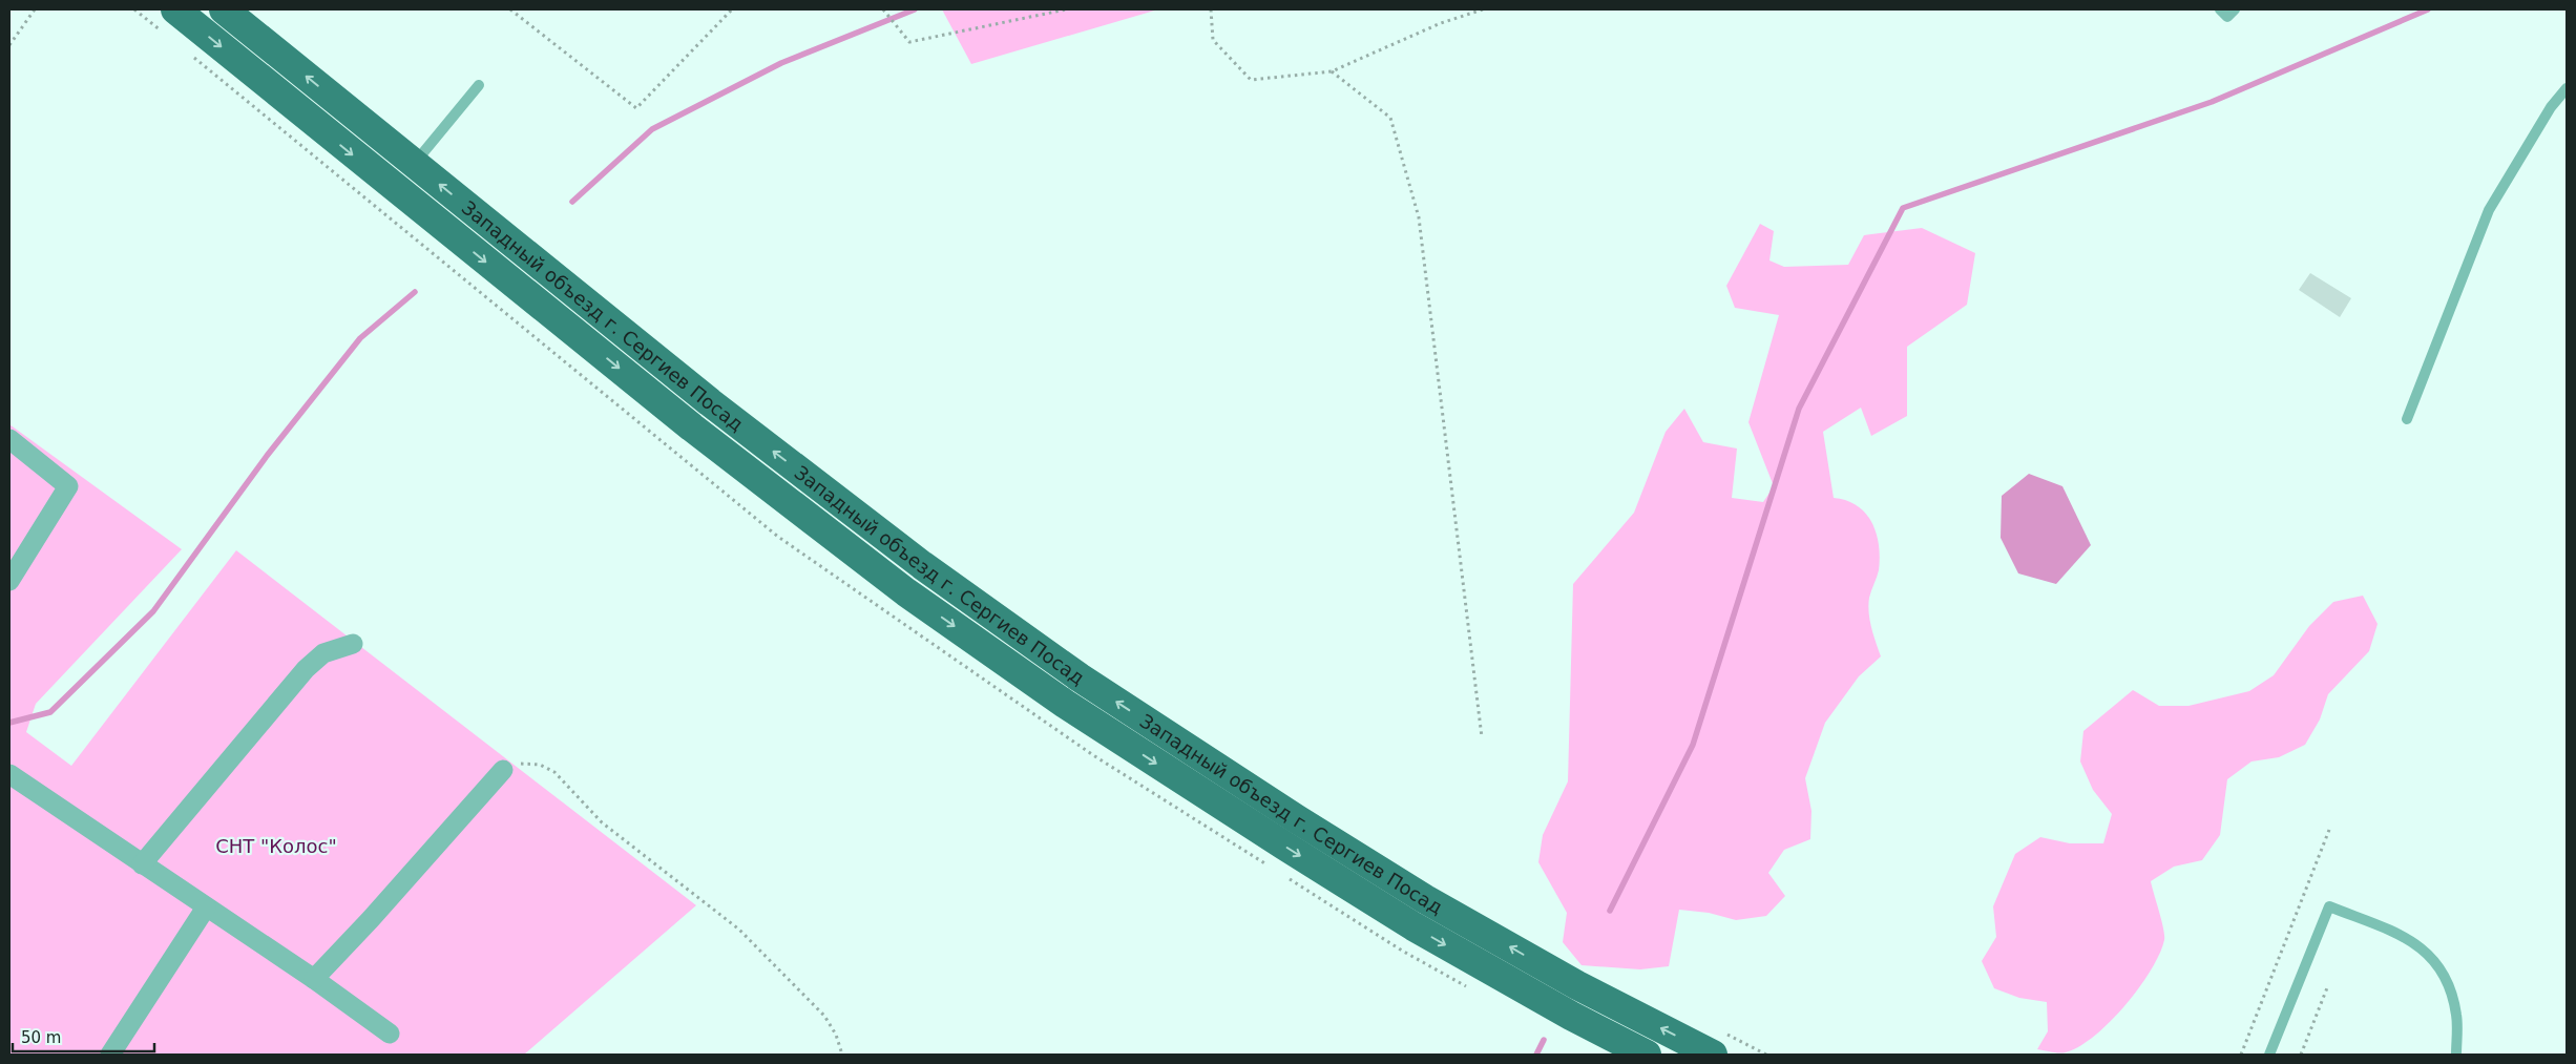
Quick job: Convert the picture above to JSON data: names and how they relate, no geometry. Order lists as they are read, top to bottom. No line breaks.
{"streets":{"main road":["Западный объезд г. Сергиев Посад"]},"parks":["СНТ \"Колос\""],"scale_bar":"50 m"}
